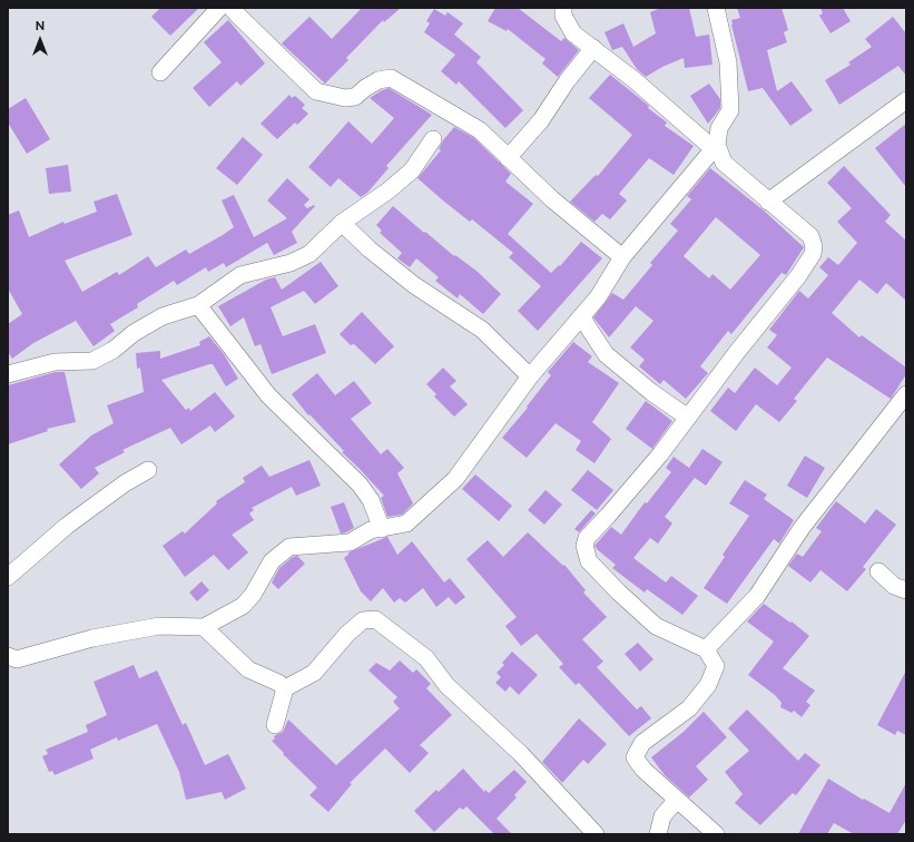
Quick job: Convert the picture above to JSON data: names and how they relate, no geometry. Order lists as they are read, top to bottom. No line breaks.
{"north":"top"}
